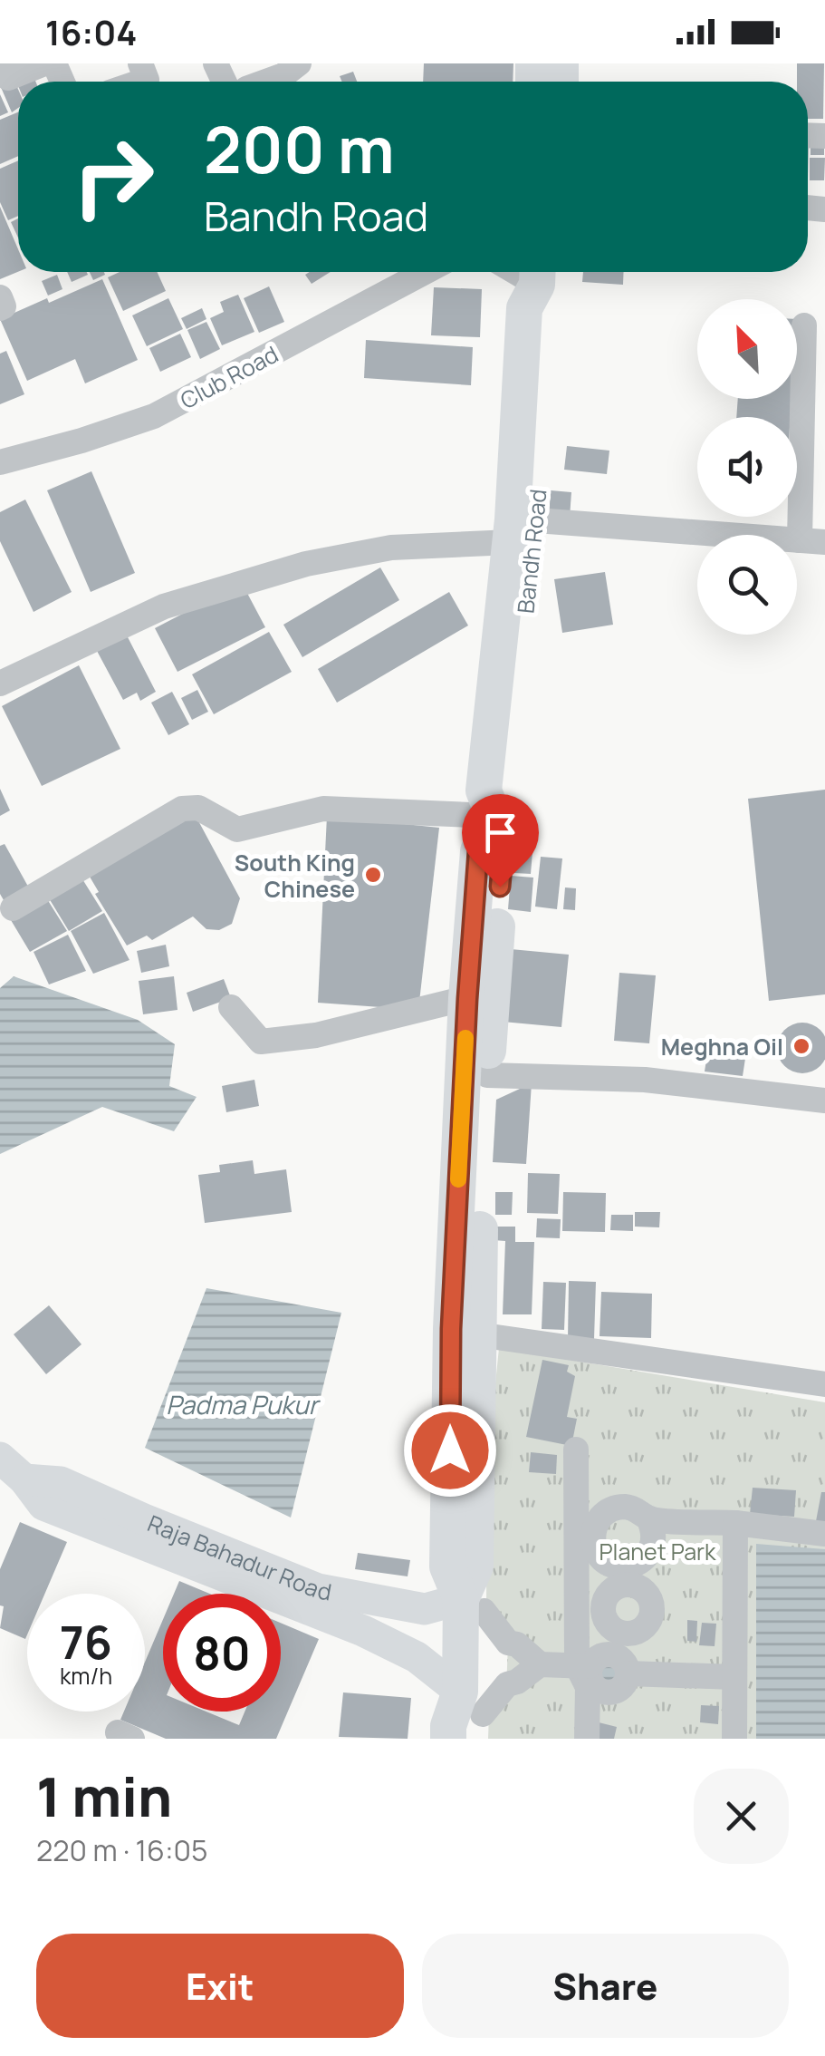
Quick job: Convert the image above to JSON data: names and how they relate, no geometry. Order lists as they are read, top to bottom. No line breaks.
{"streets":{"highway":["Bandh Road"],"main road":["Raja Bahadur Road"],"street":["Club Road"]},"crossings":[["Bandh Road","Raja Bahadur Road"]],"water":["Padma Pukur"],"parks":["Planet Park"],"places":["South King Chinese","Meghna Oil"],"north":"top left","page":{"status":"16:04","turn":["200 m","Bandh Road"],"speed":"76 km/h","limit":"80","heading":["1 min","220 m · 16:05"],"buttons":["Exit","Share"]}}
